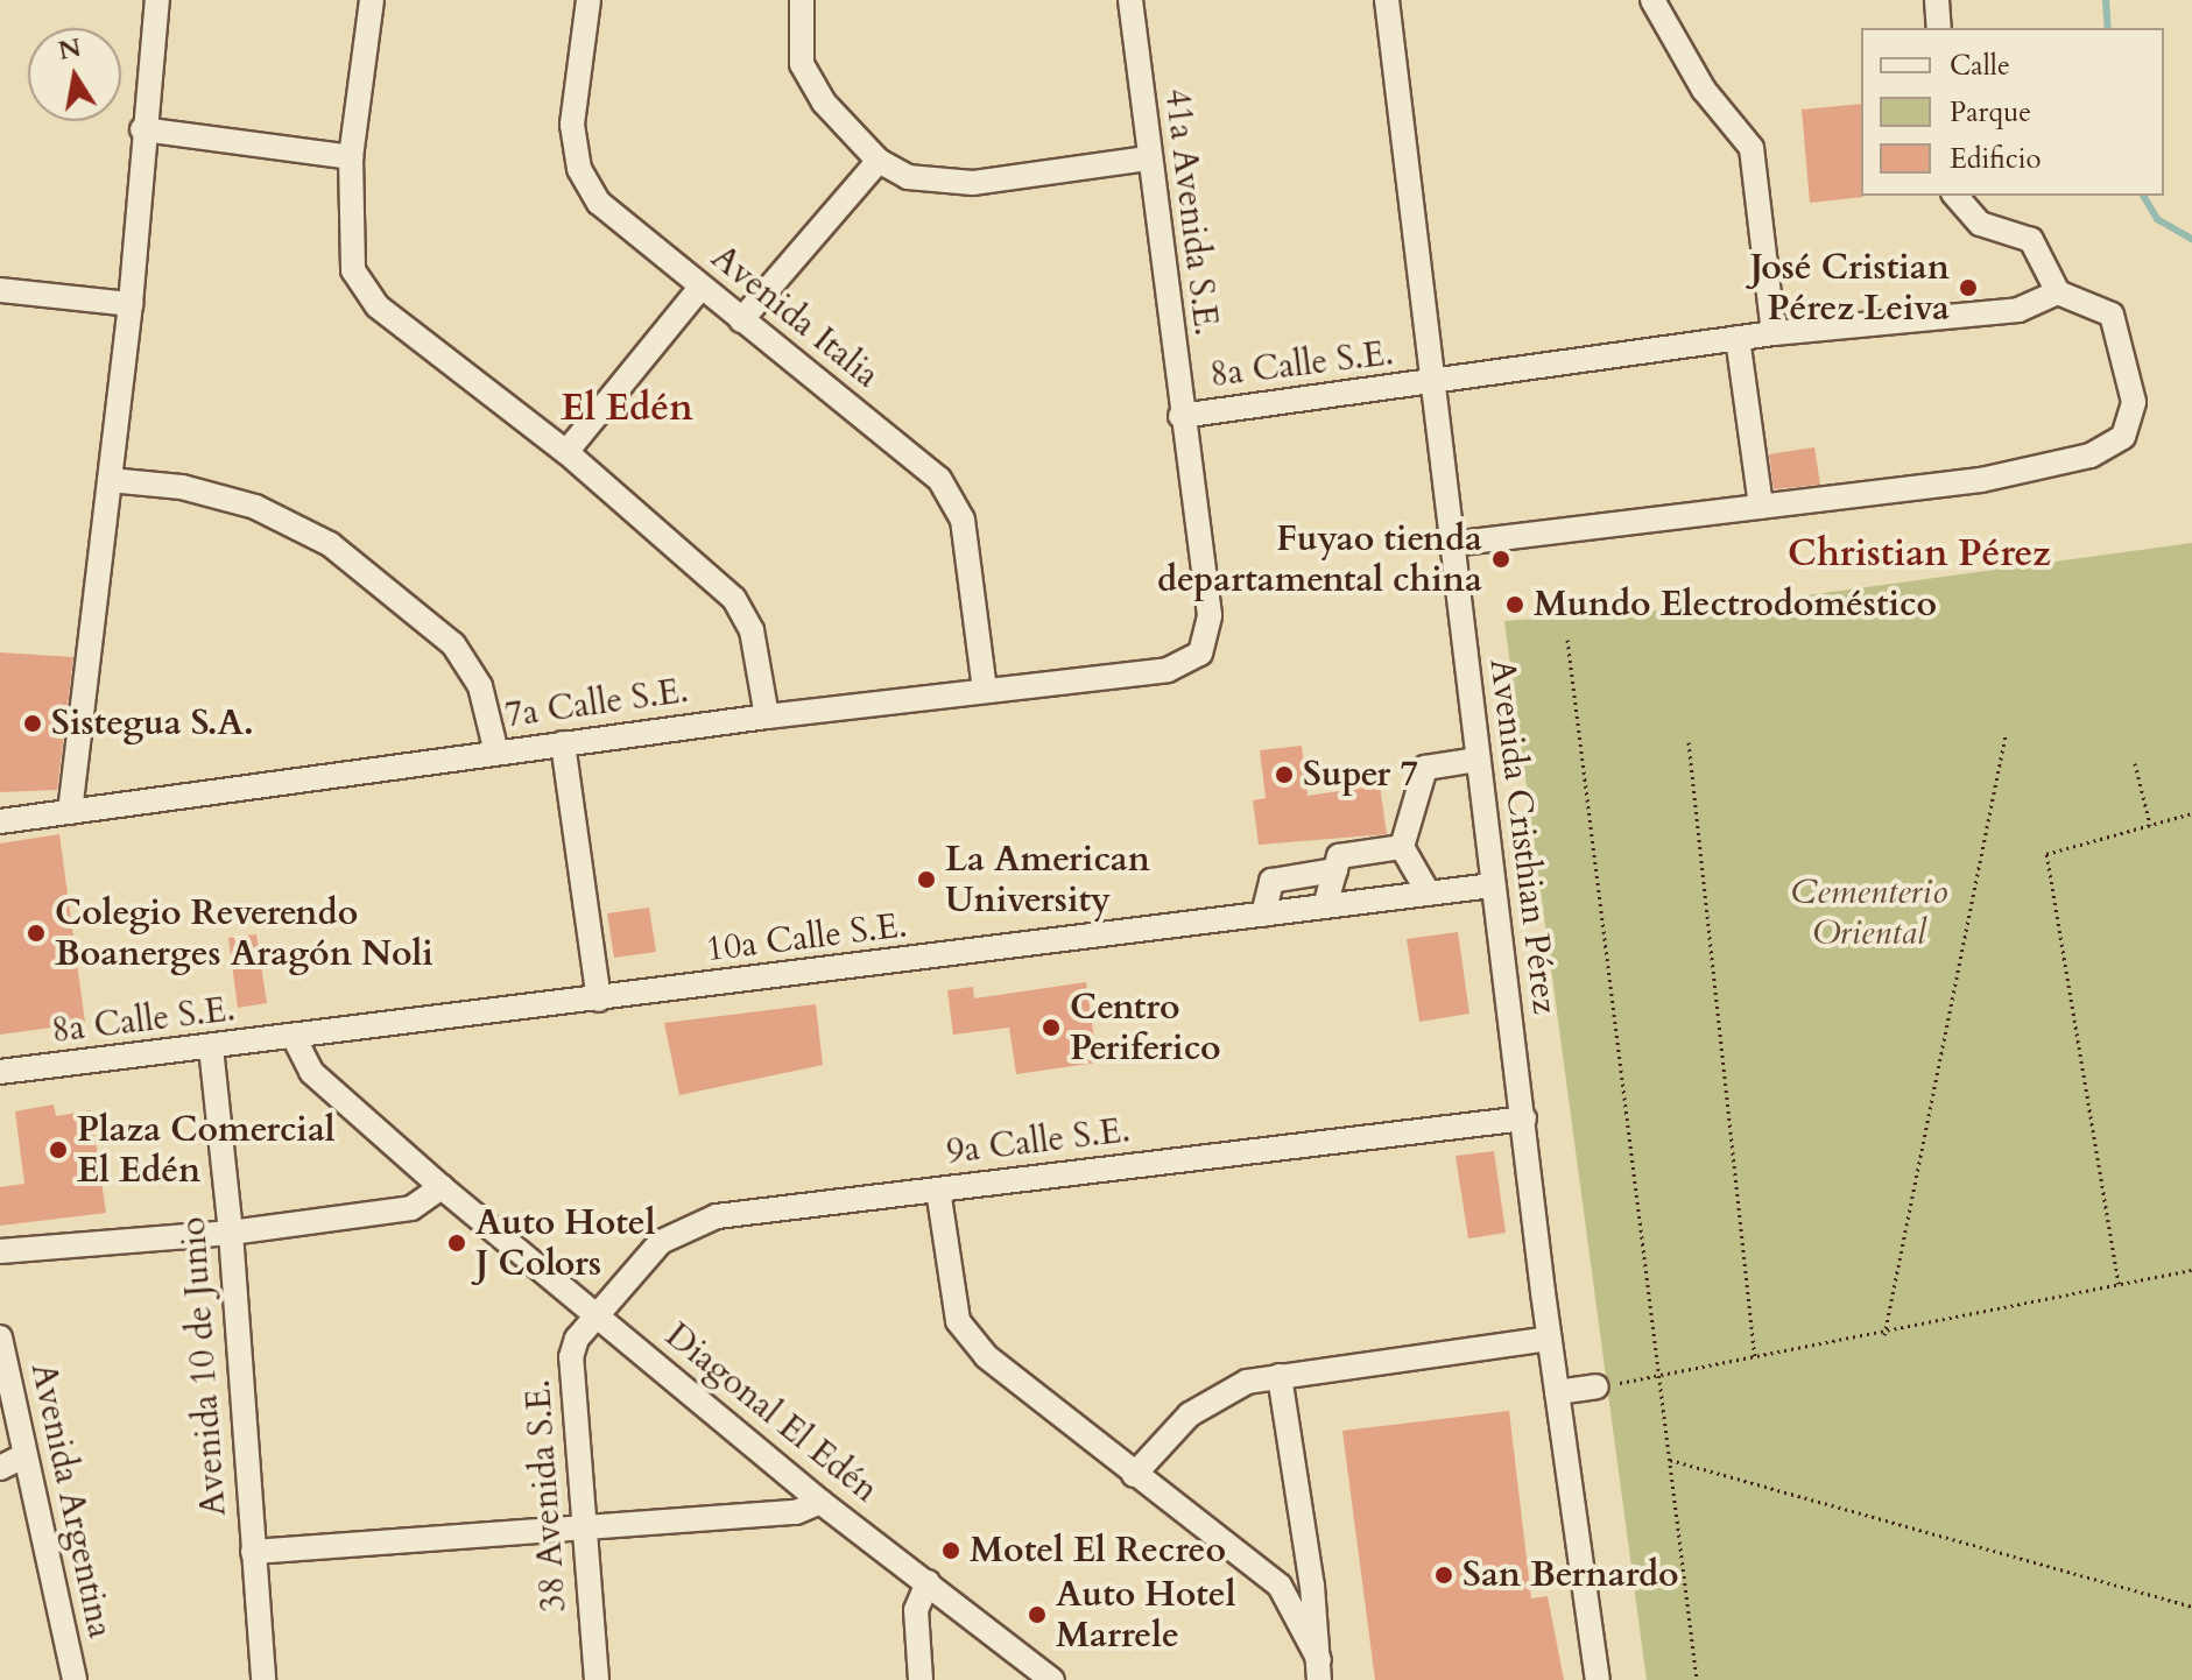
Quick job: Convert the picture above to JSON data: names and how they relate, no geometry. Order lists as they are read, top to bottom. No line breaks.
{"streets":{"street":["41a Avenida S.E.","Avenida Italia","8a Calle S.E.","7a Calle S.E.","Avenida Cristhian Pérez","10a Calle S.E.","9a Calle S.E.","Avenida 10 de Junio","Diagonal El Edén","38 Avenida S.E.","Avenida Argentina"]},"crossings":[["41a Avenida S.E.","8a Calle S.E."],["41a Avenida S.E.","7a Calle S.E."],["Avenida Italia","7a Calle S.E."],["8a Calle S.E.","Avenida Cristhian Pérez"],["8a Calle S.E.","10a Calle S.E."],["8a Calle S.E.","Avenida 10 de Junio"],["8a Calle S.E.","Diagonal El Edén"],["Avenida Cristhian Pérez","10a Calle S.E."],["Avenida Cristhian Pérez","9a Calle S.E."],["10a Calle S.E.","Diagonal El Edén"],["9a Calle S.E.","Diagonal El Edén"],["9a Calle S.E.","38 Avenida S.E."],["Diagonal El Edén","38 Avenida S.E."]],"districts":["El Edén","Christian Pérez"],"parks":["Cementerio Oriental"],"places":["José Cristian Pérez Leiva","Fuyao tienda departamental china","Mundo Electrodoméstico","Sistegua S.A.","Super 7","La American University","Colegio Reverendo Boanerges Aragón Noli","Centro Periferico","Plaza Comercial El Edén","Auto Hotel J Colors","Motel El Recreo","San Bernardo","Auto Hotel Marrele"],"legend":["Calle","Parque","Edificio"],"north":"top"}
